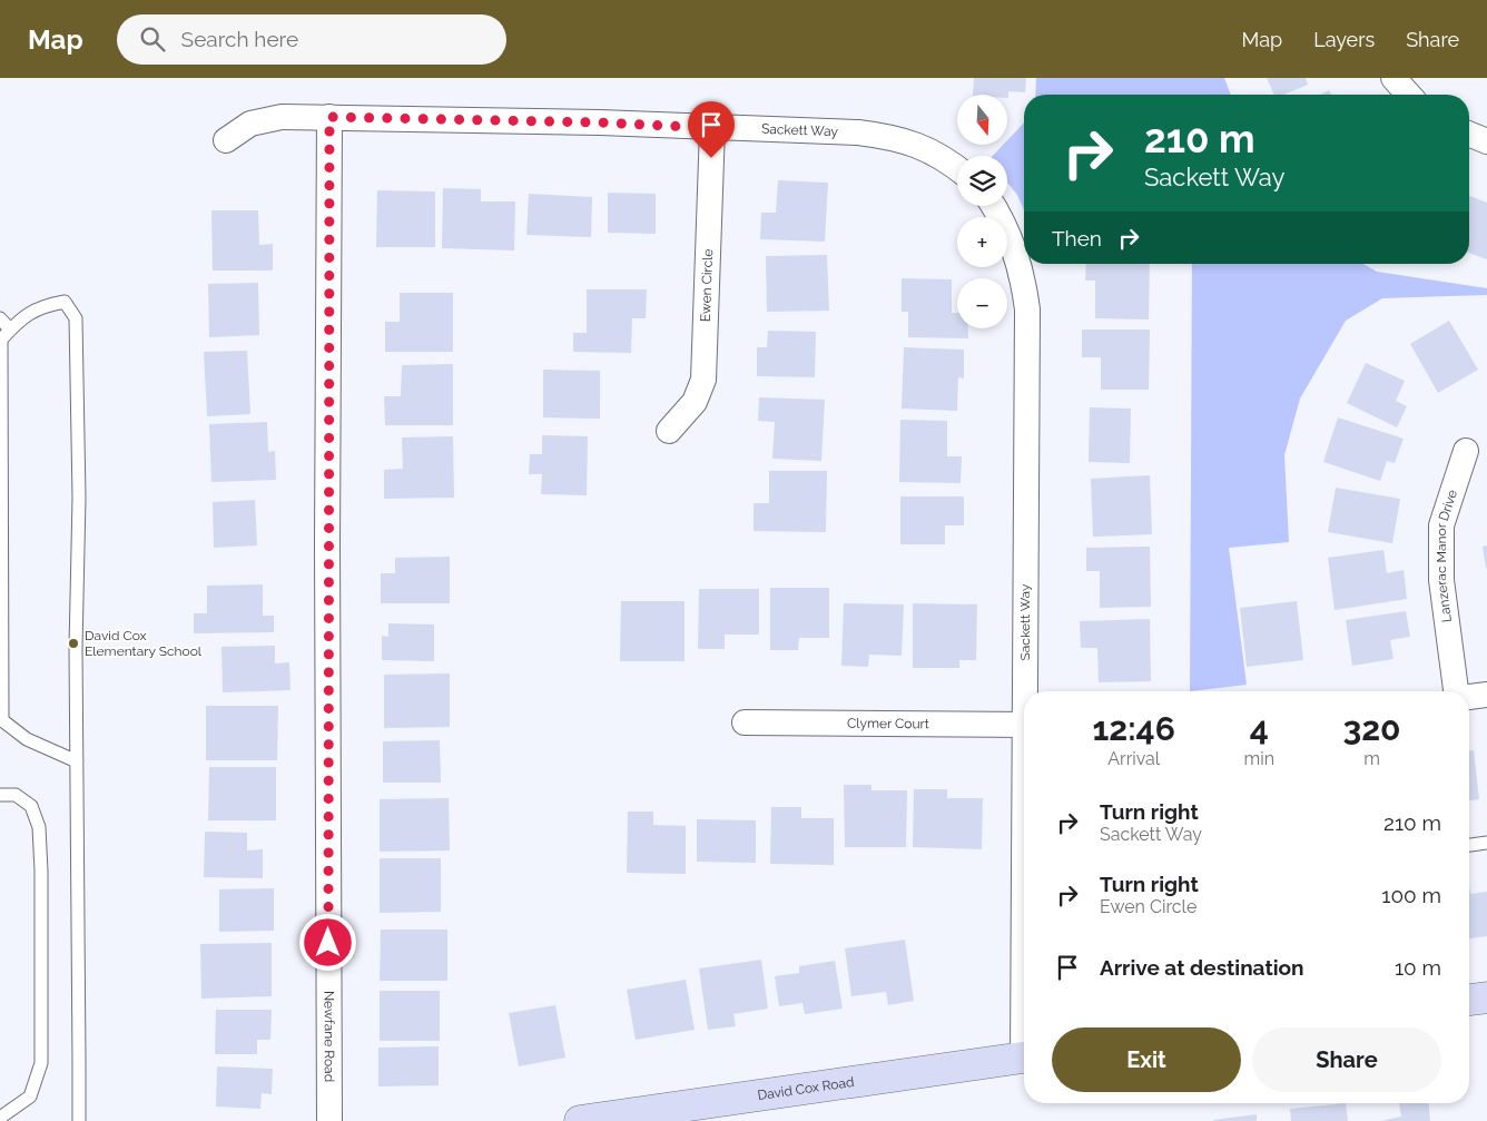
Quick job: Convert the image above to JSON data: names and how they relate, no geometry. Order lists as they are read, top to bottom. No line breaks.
{"streets":{"main road":["David Cox Road"],"street":["Sackett Way","Ewen Circle","Lanzerac Manor Drive","Clymer Court","Newfane Road"]},"crossings":[["Sackett Way","Ewen Circle"],["Sackett Way","Newfane Road"]],"places":["David Cox Elementary School"],"north":"bottom","page":{"header":"Map","search":"Search here","nav":["Map","Layers","Share"],"map_buttons":["+","−"],"turn":["210 m","Sackett Way"],"then":"Then","eta":["12:46","Arrival","4","min","320","m"],"list":[{"name":"Turn right","note":"Sackett Way","value":"210 m"},{"name":"Turn right","note":"Ewen Circle","value":"100 m"},{"name":"Arrive at destination","value":"10 m"}],"buttons":["Exit","Share"]}}
